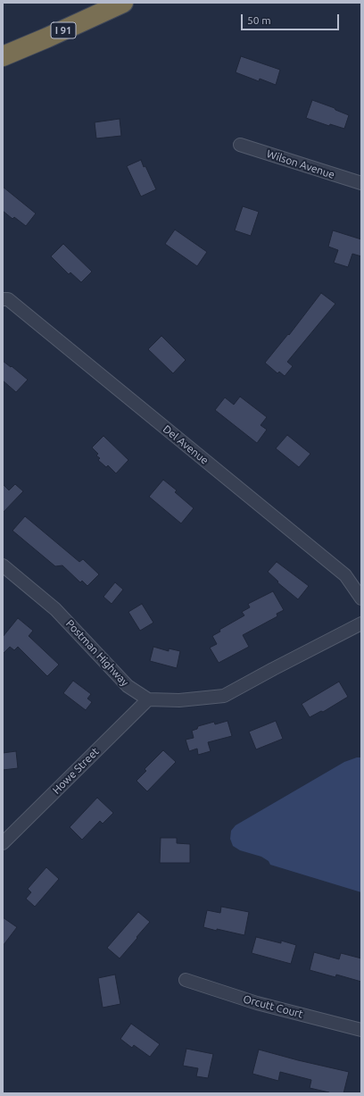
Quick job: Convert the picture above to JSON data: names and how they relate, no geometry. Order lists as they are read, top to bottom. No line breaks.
{"streets":{"highway":["I 91"],"street":["Wilson Avenue","Del Avenue","Postman Highway","Howe Street","Orcutt Court"]},"crossings":[["Postman Highway","Howe Street"]],"scale_bar":"50 m"}
